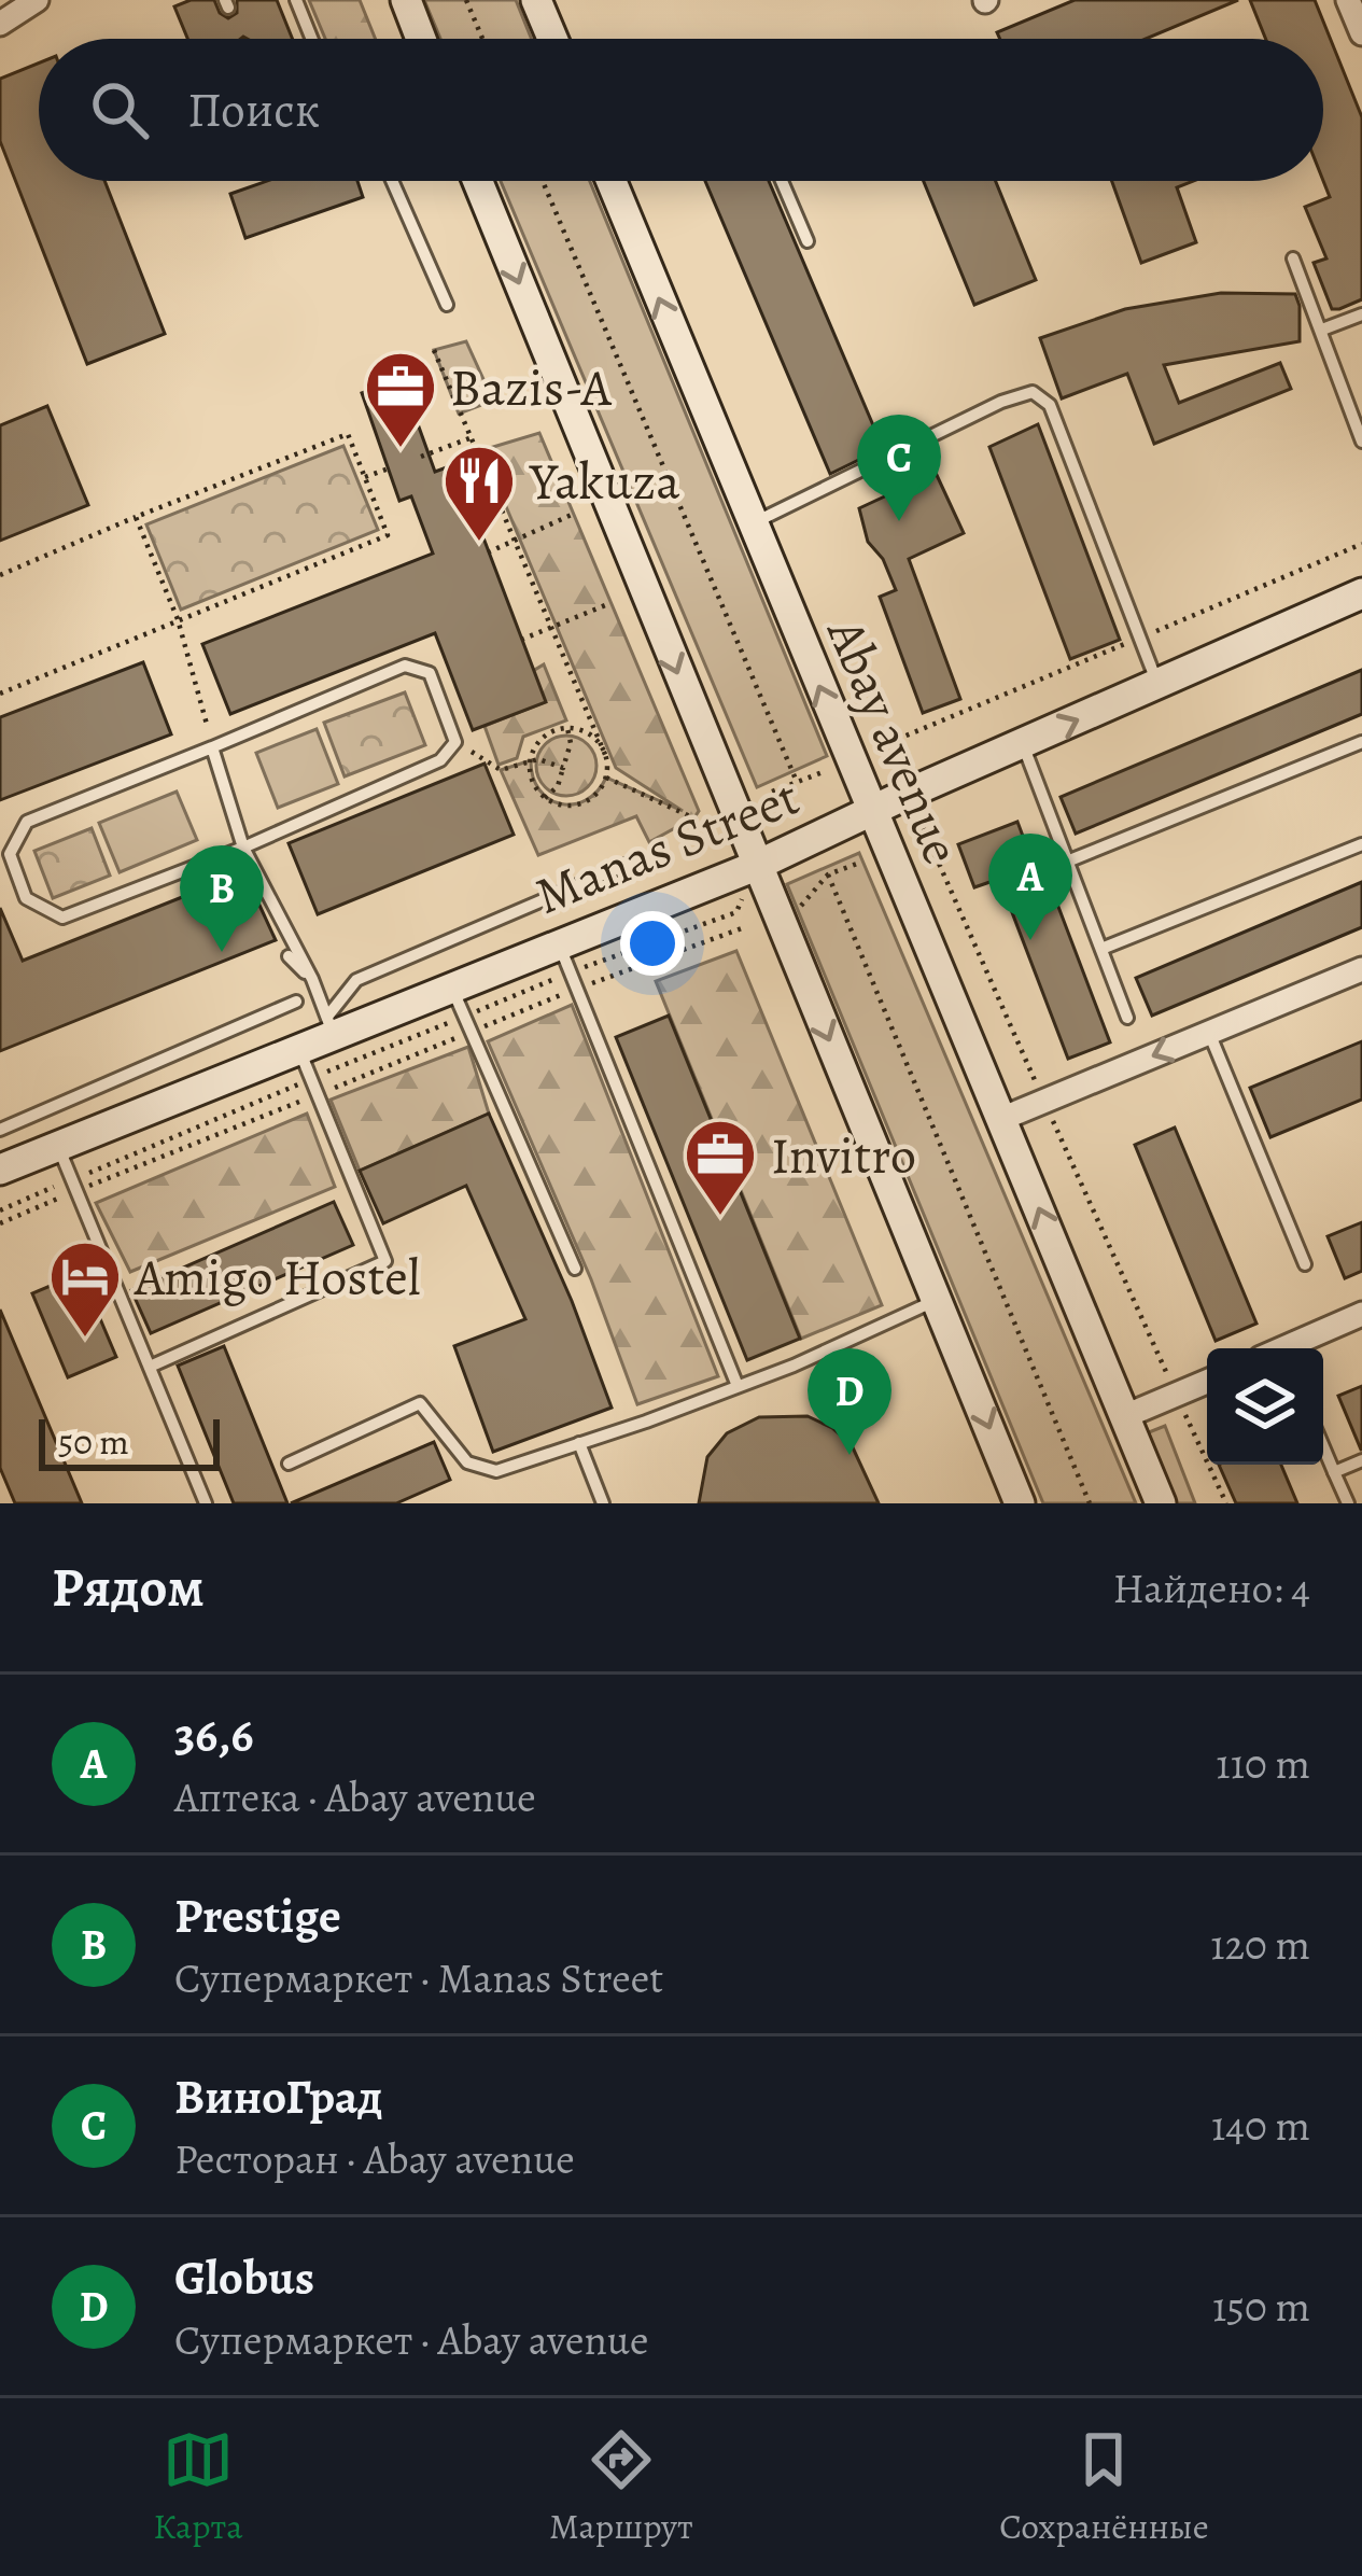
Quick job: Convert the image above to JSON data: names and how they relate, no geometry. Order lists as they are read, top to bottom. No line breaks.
{"streets":{"main road":["Abay avenue","Manas Street"]},"crossings":[["Abay avenue","Manas Street"]],"places":{"office":["Bazis-A","Invitro"],"restaurant":["Yakuza"],"hotel":["Amigo Hostel"]},"scale_bar":"50 m","page":{"search":"Поиск","pins":["C","A","B","D"],"scale":"50 m","heading":["Рядом","Найдено: 4"],"list":[{"mark":"A","name":"36,6","note":"Аптека · Abay avenue","value":"110 m"},{"mark":"B","name":"Prestige","note":"Супермаркет · Manas Street","value":"120 m"},{"mark":"C","name":"ВиноГрад","note":"Ресторан · Abay avenue","value":"140 m"},{"mark":"D","name":"Globus","note":"Супермаркет · Abay avenue","value":"150 m"}],"nav":["Карта","Маршрут","Сохранённые"]}}
